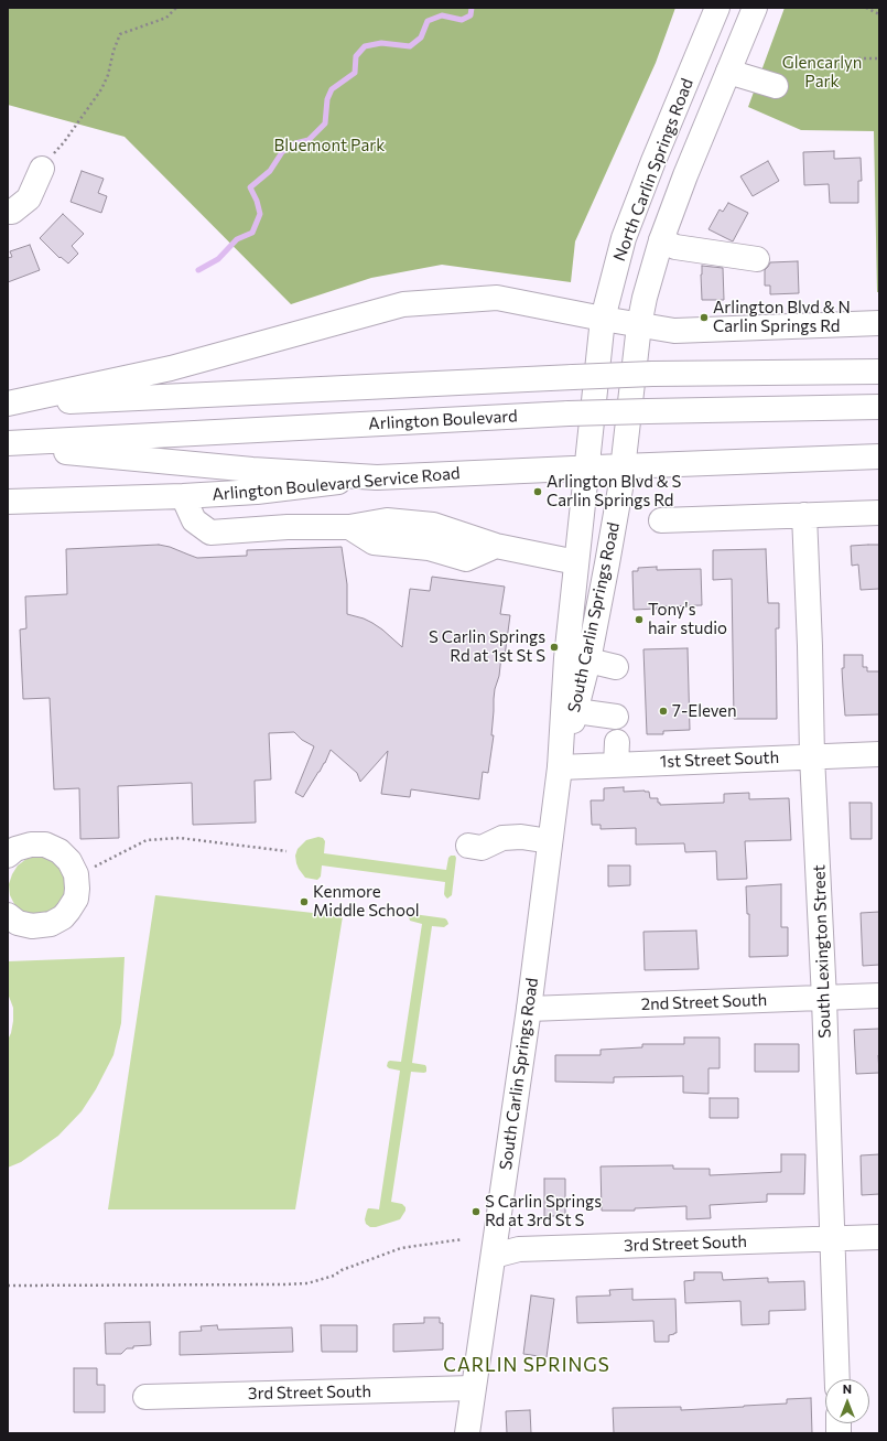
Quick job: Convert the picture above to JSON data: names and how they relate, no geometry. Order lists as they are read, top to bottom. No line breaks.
{"streets":{"main road":["North Carlin Springs Road","Arlington Boulevard","Arlington Boulevard Service Road","South Carlin Springs Road","1st Street South","South Lexington Street","2nd Street South","3rd Street South"]},"crossings":[["North Carlin Springs Road","Arlington Boulevard Service Road"],["North Carlin Springs Road","South Carlin Springs Road"],["Arlington Boulevard Service Road","South Carlin Springs Road"],["South Carlin Springs Road","1st Street South"],["South Carlin Springs Road","2nd Street South"],["South Carlin Springs Road","3rd Street South"],["1st Street South","South Lexington Street"],["South Lexington Street","2nd Street South"],["South Lexington Street","3rd Street South"]],"districts":["CARLIN SPRINGS"],"parks":["Glencarlyn Park","Bluemont Park"],"places":["Arlington Blvd & N Carlin Springs Rd","Arlington Blvd & S Carlin Springs Rd","Tony's hair studio","S Carlin Springs Rd at 1st St S","7-Eleven","Kenmore Middle School","S Carlin Springs Rd at 3rd St S"],"north":"top"}
